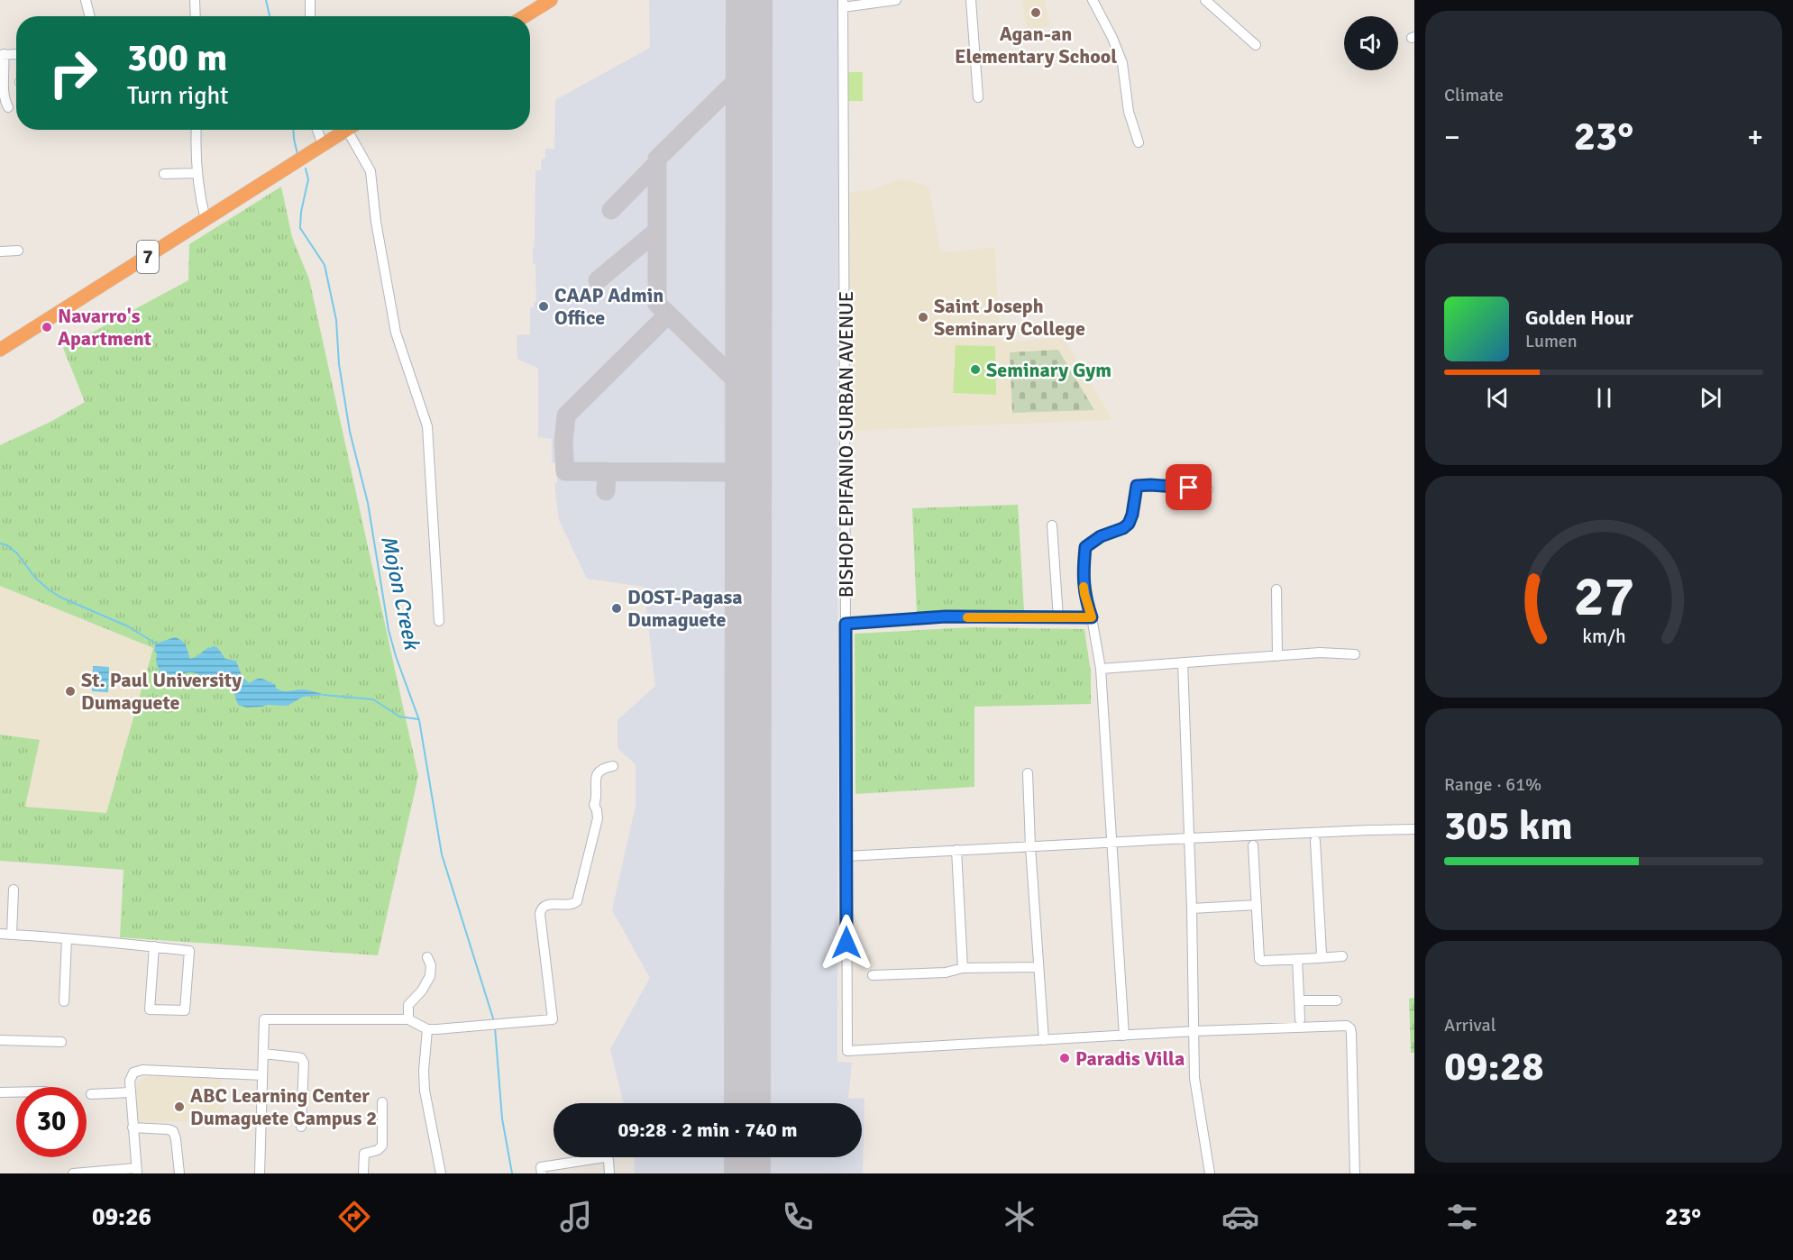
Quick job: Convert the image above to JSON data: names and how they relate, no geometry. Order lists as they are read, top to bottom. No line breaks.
{"streets":{"highway":["7"],"street":["BISHOP EPIFANIO SURBAN AVENUE"]},"water":["Mojon Creek"],"places":["Agan-an Elementary School","CAAP Admin Office","Saint Joseph Seminary College","Navarro's Apartment","Seminary Gym","DOST-Pagasa Dumaguete","St. Paul University Dumaguete","Paradis Villa","ABC Learning Center Dumaguete Campus 2"],"page":{"tile":["Climate",["Range · 61%","305 km"],["Arrival","09:28"]],"turn":["300 m","Turn right"],"heat":["−","23°","+"],"song":["Golden Hour","Lumen"],"limit":"30","trip":"09:28 · 2 min · 740 m","tabs":["09:26","23°"],"gauge":["27","km/h"]}}
